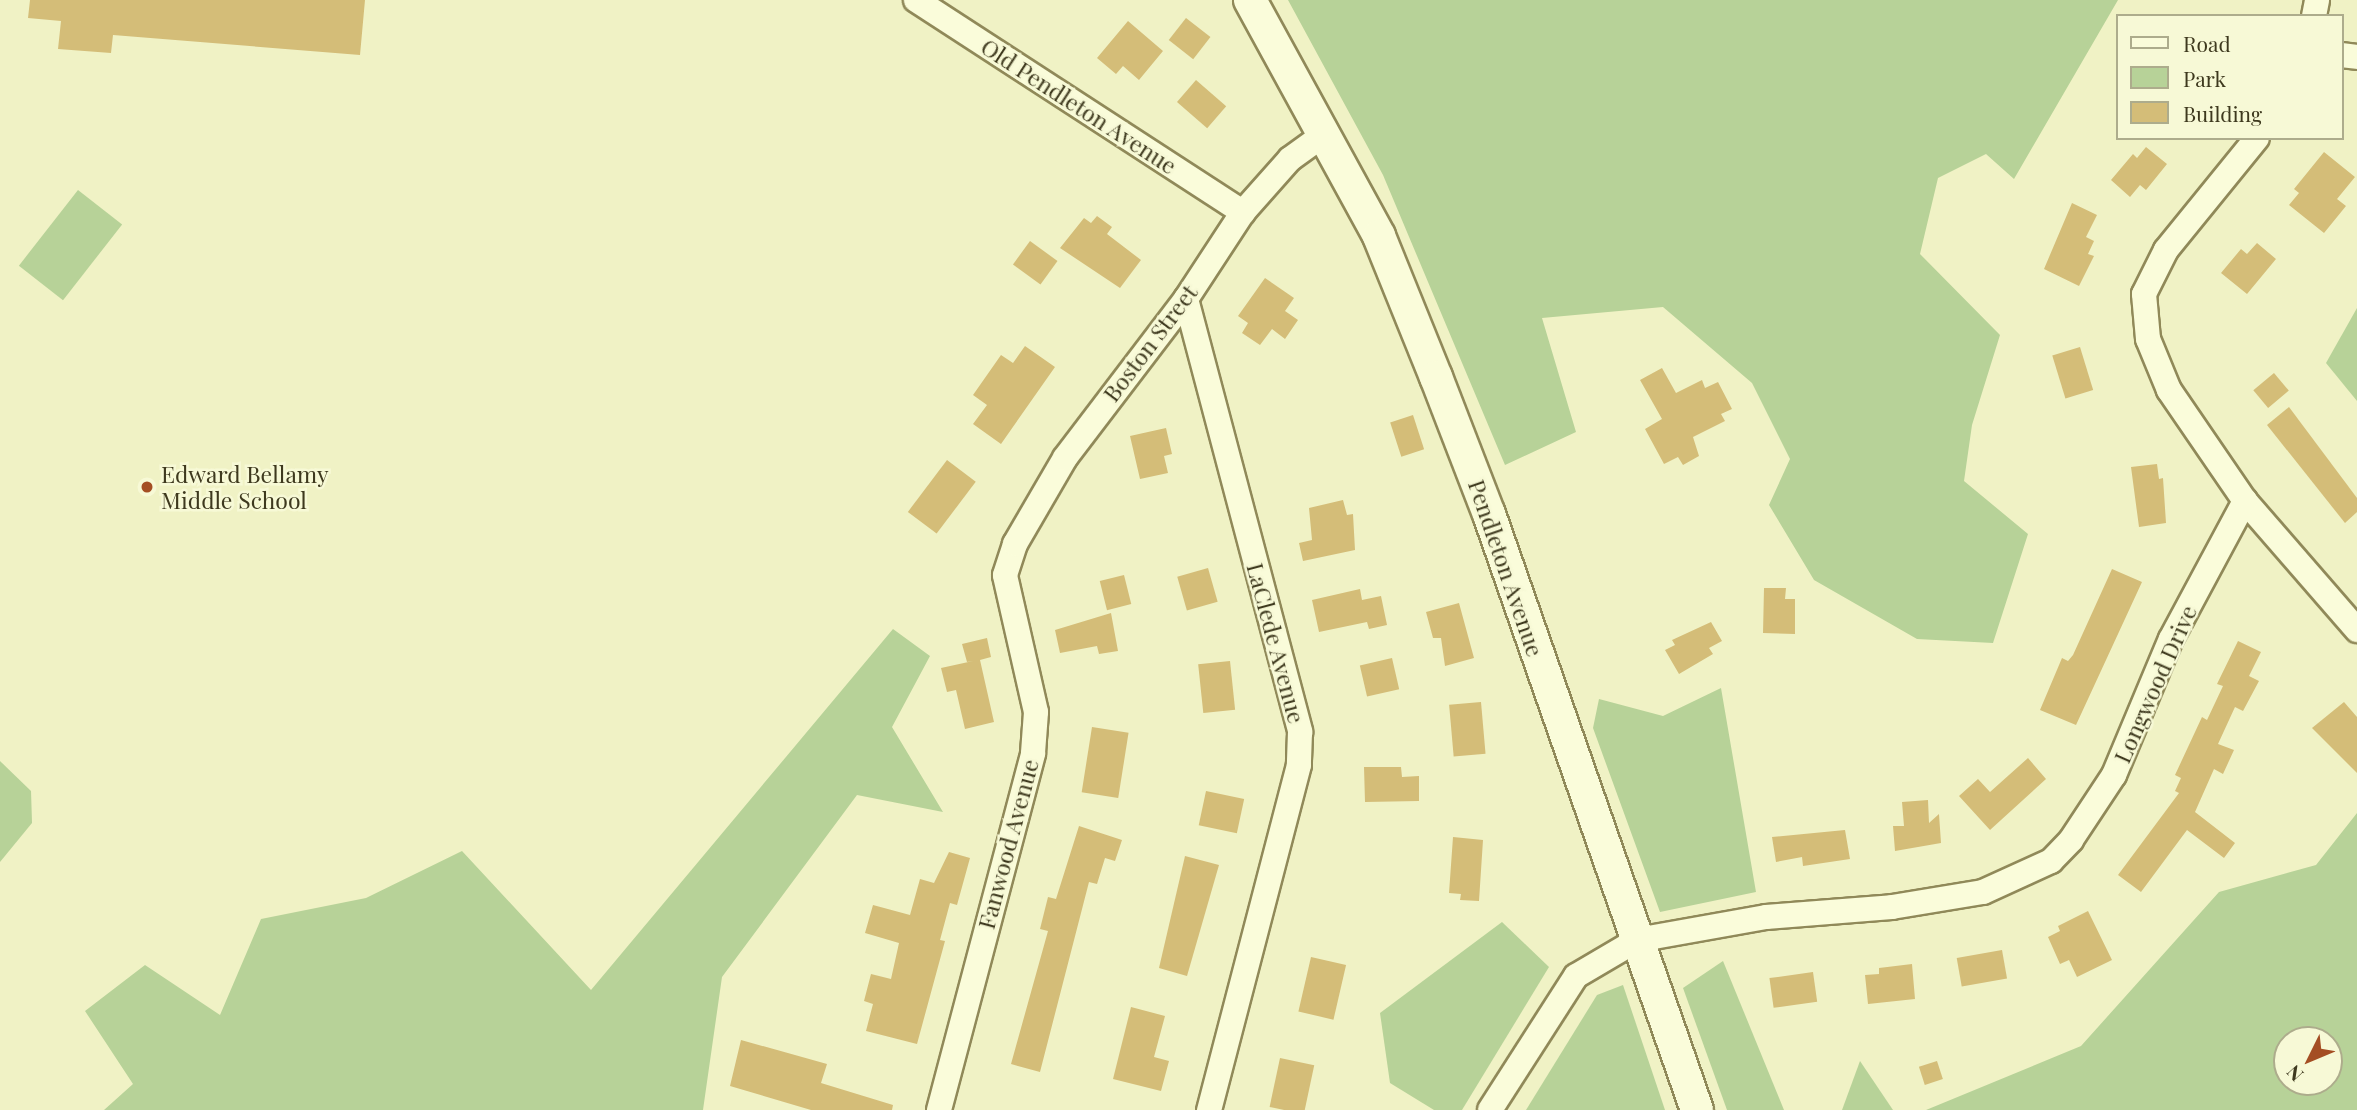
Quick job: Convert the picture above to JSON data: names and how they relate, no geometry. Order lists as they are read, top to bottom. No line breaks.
{"streets":{"street":["Old Pendleton Avenue","Boston Street","Pendleton Avenue","LaClede Avenue","Longwood Drive","Fanwood Avenue"]},"crossings":[["Old Pendleton Avenue","Boston Street"],["Boston Street","Pendleton Avenue"],["Boston Street","LaClede Avenue"],["Boston Street","Fanwood Avenue"],["Pendleton Avenue","Longwood Drive"]],"places":["Edward Bellamy Middle School"],"legend":["Road","Park","Building"],"north":"bottom left"}
